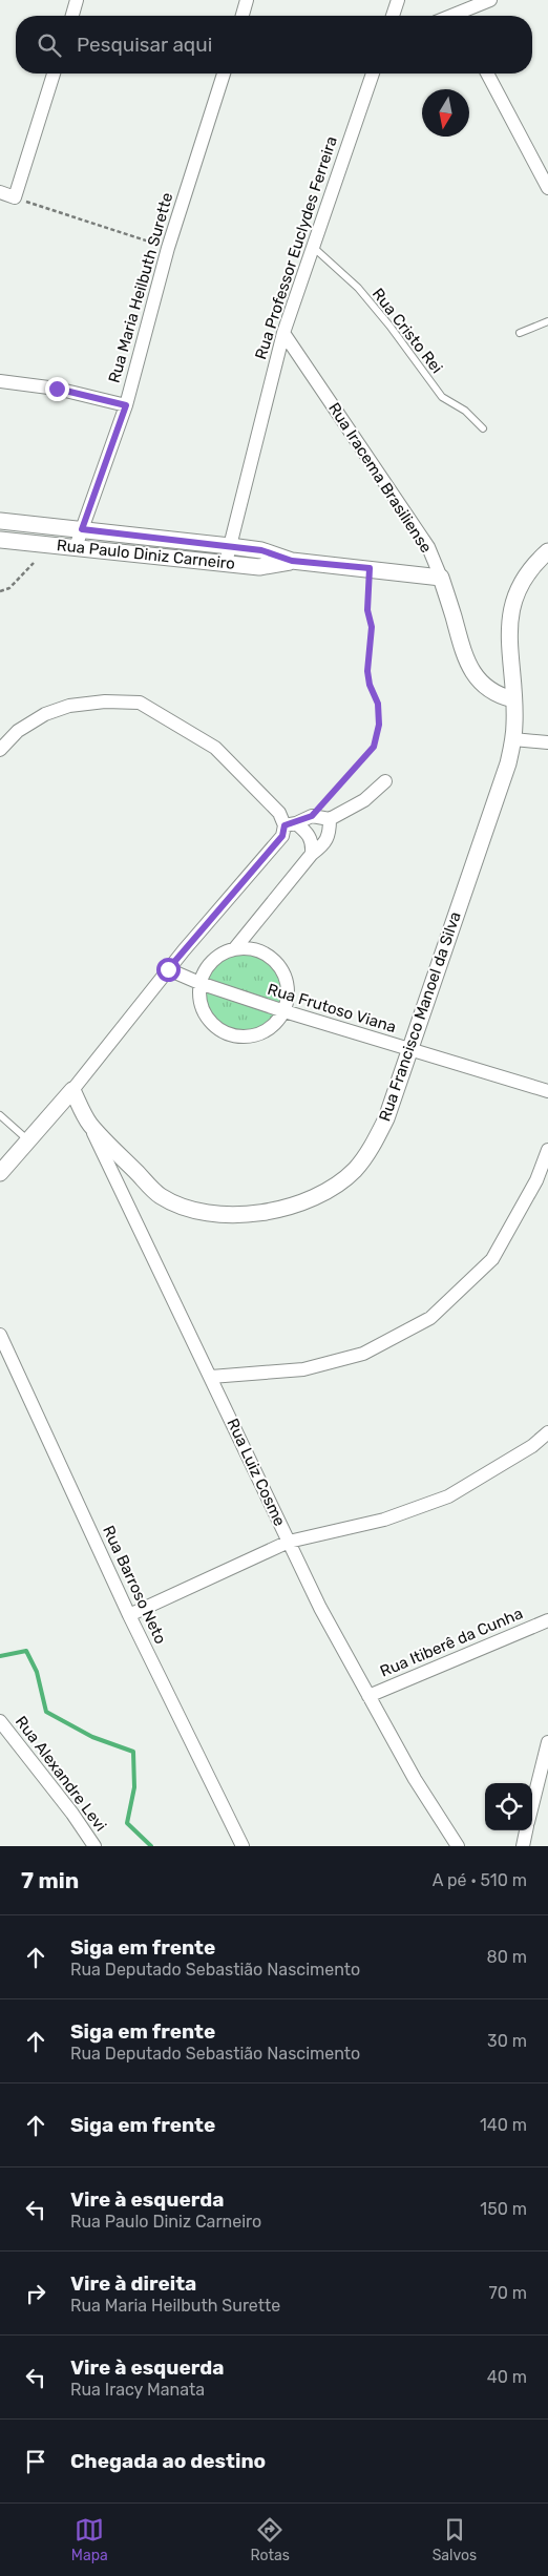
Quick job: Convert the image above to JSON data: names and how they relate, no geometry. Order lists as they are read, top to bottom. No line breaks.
{"streets":{"street":["Rua Professor Euclydes Ferreira","Rua Maria Heilbuth Surette","Rua Iracema Brasiliense","Rua Paulo Diniz Carneiro","Rua Frutoso Viana","Rua Francisco Manoel da Silva","Rua Luiz Cosme","Rua Barroso Neto","Rua Itiberê da Cunha","Rua Alexandre Levi"],"lane":["Rua Cristo Rei"]},"crossings":[["Rua Professor Euclydes Ferreira","Rua Cristo Rei"],["Rua Professor Euclydes Ferreira","Rua Iracema Brasiliense"],["Rua Professor Euclydes Ferreira","Rua Paulo Diniz Carneiro"],["Rua Maria Heilbuth Surette","Rua Paulo Diniz Carneiro"],["Rua Iracema Brasiliense","Rua Paulo Diniz Carneiro"],["Rua Iracema Brasiliense","Rua Francisco Manoel da Silva"],["Rua Frutoso Viana","Rua Francisco Manoel da Silva"],["Rua Francisco Manoel da Silva","Rua Luiz Cosme"],["Rua Luiz Cosme","Rua Itiberê da Cunha"]],"north":"bottom","page":{"search":"Pesquisar aqui","heading":["7 min","A pé · 510 m"],"list":[["Siga em frente","Rua Deputado Sebastião Nascimento","80 m"],["Siga em frente","Rua Deputado Sebastião Nascimento","30 m"],["Siga em frente","140 m"],["Vire à esquerda","Rua Paulo Diniz Carneiro","150 m"],["Vire à direita","Rua Maria Heilbuth Surette","70 m"],["Vire à esquerda","Rua Iracy Manata","40 m"],"Chegada ao destino"],"nav":["Mapa","Rotas","Salvos"]}}
